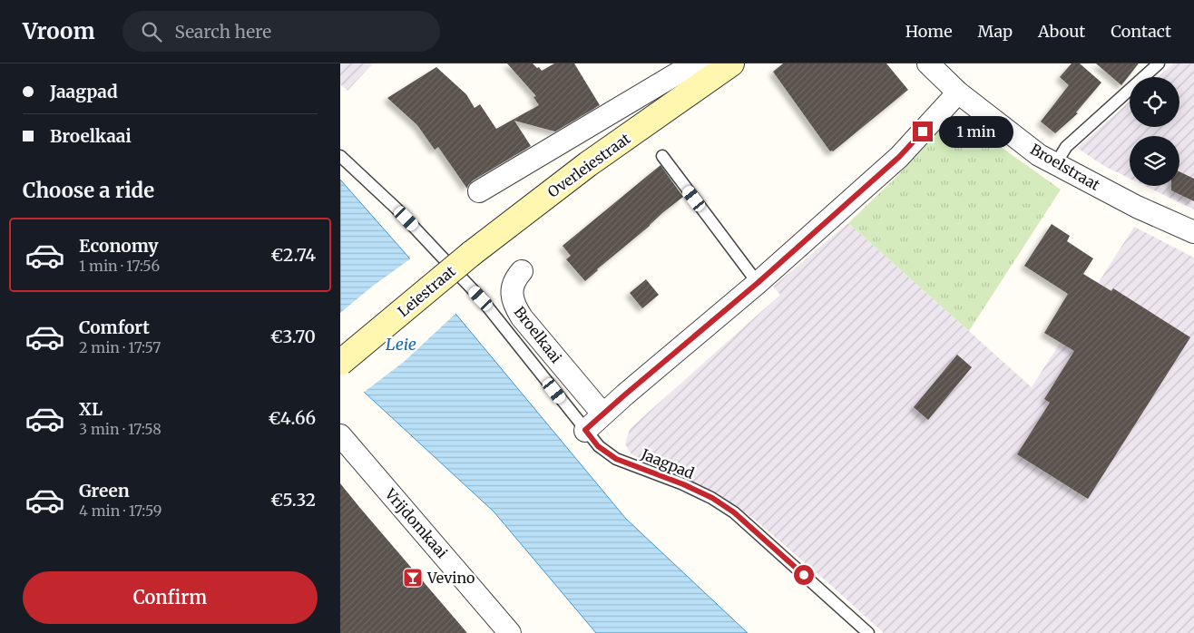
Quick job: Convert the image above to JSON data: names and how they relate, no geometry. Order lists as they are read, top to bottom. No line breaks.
{"streets":{"main road":["Overleiestraat","Leiestraat"],"street":["Broelstraat","Broelkaai","Vrijdomkaai"],"lane":["Jaagpad"]},"crossings":[["Overleiestraat","Leiestraat"]],"water":["Leie"],"places":{"bar":["Vevino"]},"page":{"header":"Vroom","search":"Search here","nav":["Home","Map","About","Contact"],"banner":["Jaagpad","Broelkaai"],"bubble":"1 min","heading":"Choose a ride","list":[{"name":"Economy","note":"1 min · 17:56","value":"€2.74"},{"name":"Comfort","note":"2 min · 17:57","value":"€3.70"},{"name":"XL","note":"3 min · 17:58","value":"€4.66"},{"name":"Green","note":"4 min · 17:59","value":"€5.32"}],"buttons":"Confirm"}}
